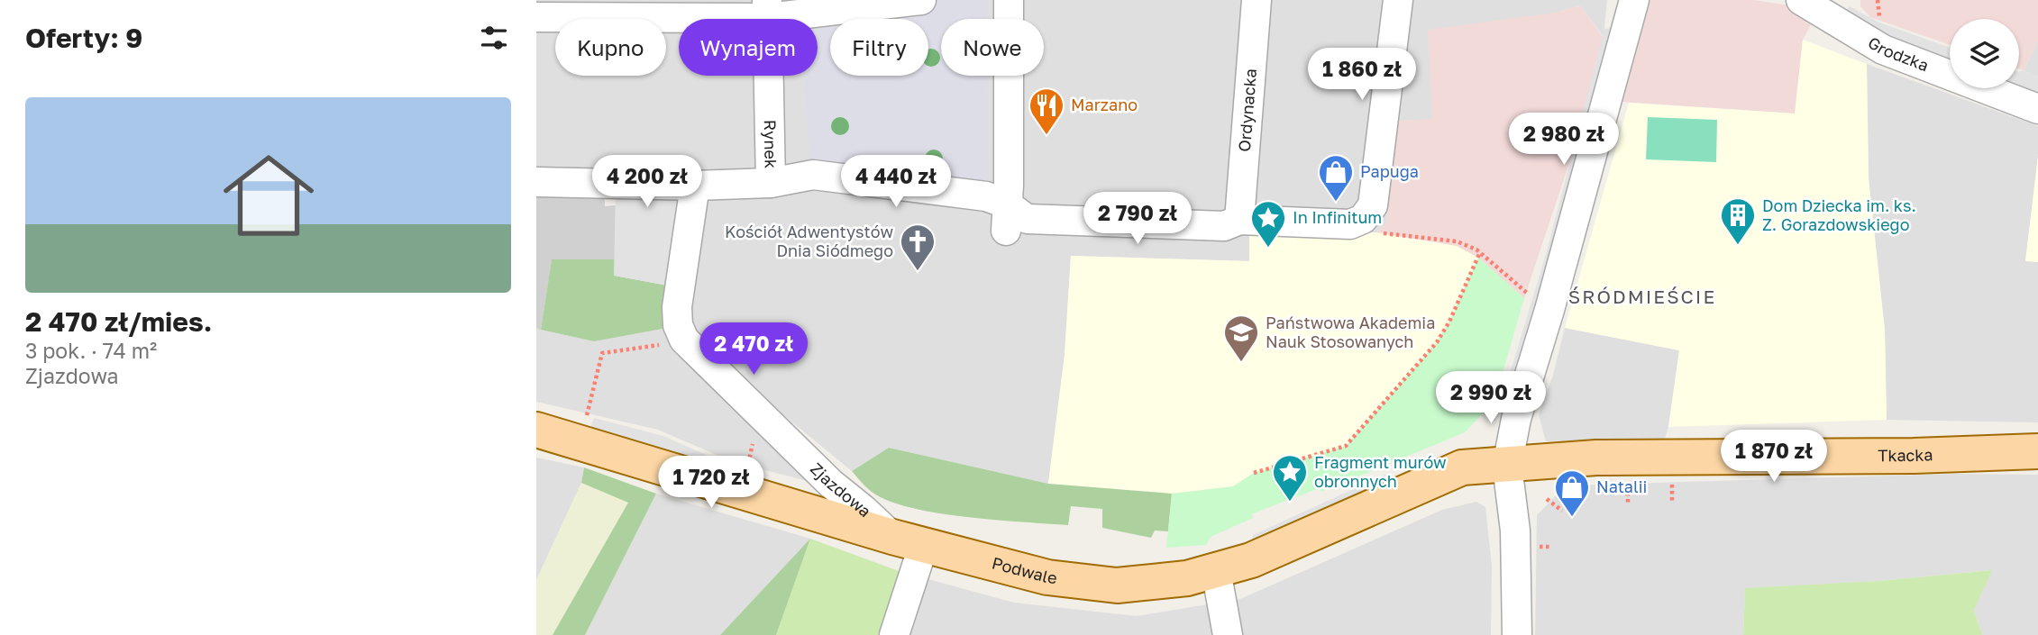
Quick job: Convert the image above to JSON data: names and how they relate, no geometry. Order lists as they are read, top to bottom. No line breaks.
{"streets":{"main road":["Tkacka","Podwale"],"street":["Grodzka","Ordynacka","Rynek","Zjazdowa"]},"crossings":[["Ordynacka","Rynek"],["Tkacka","Podwale"],["Zjazdowa","Podwale"]],"districts":["ŚRÓDMIEŚCIE"],"places":{"restaurant":["Marzano"],"shop":["Papuga","Natalii"],"building":["Dom Dziecka im. ks. Z. Gorazdowskiego"],"place":["In Infinitum","Fragment murów obronnych"],"church":["Kościół Adwentystów Dnia Siódmego"],"school or university":["Państwowa Akademia Nauk Stosowanych"]},"page":{"heading":"Oferty: 9","chip":["Kupno","Wynajem","Filtry","Nowe"],"price":["1 860 zł","2 980 zł","4 200 zł","4 440 zł","2 790 zł","2 470 zł","2 990 zł","1 870 zł","1 720 zł"],"list":[{"name":"2 470 zł/mies.","note":"3 pok. · 74 m² · Zjazdowa"}]}}
